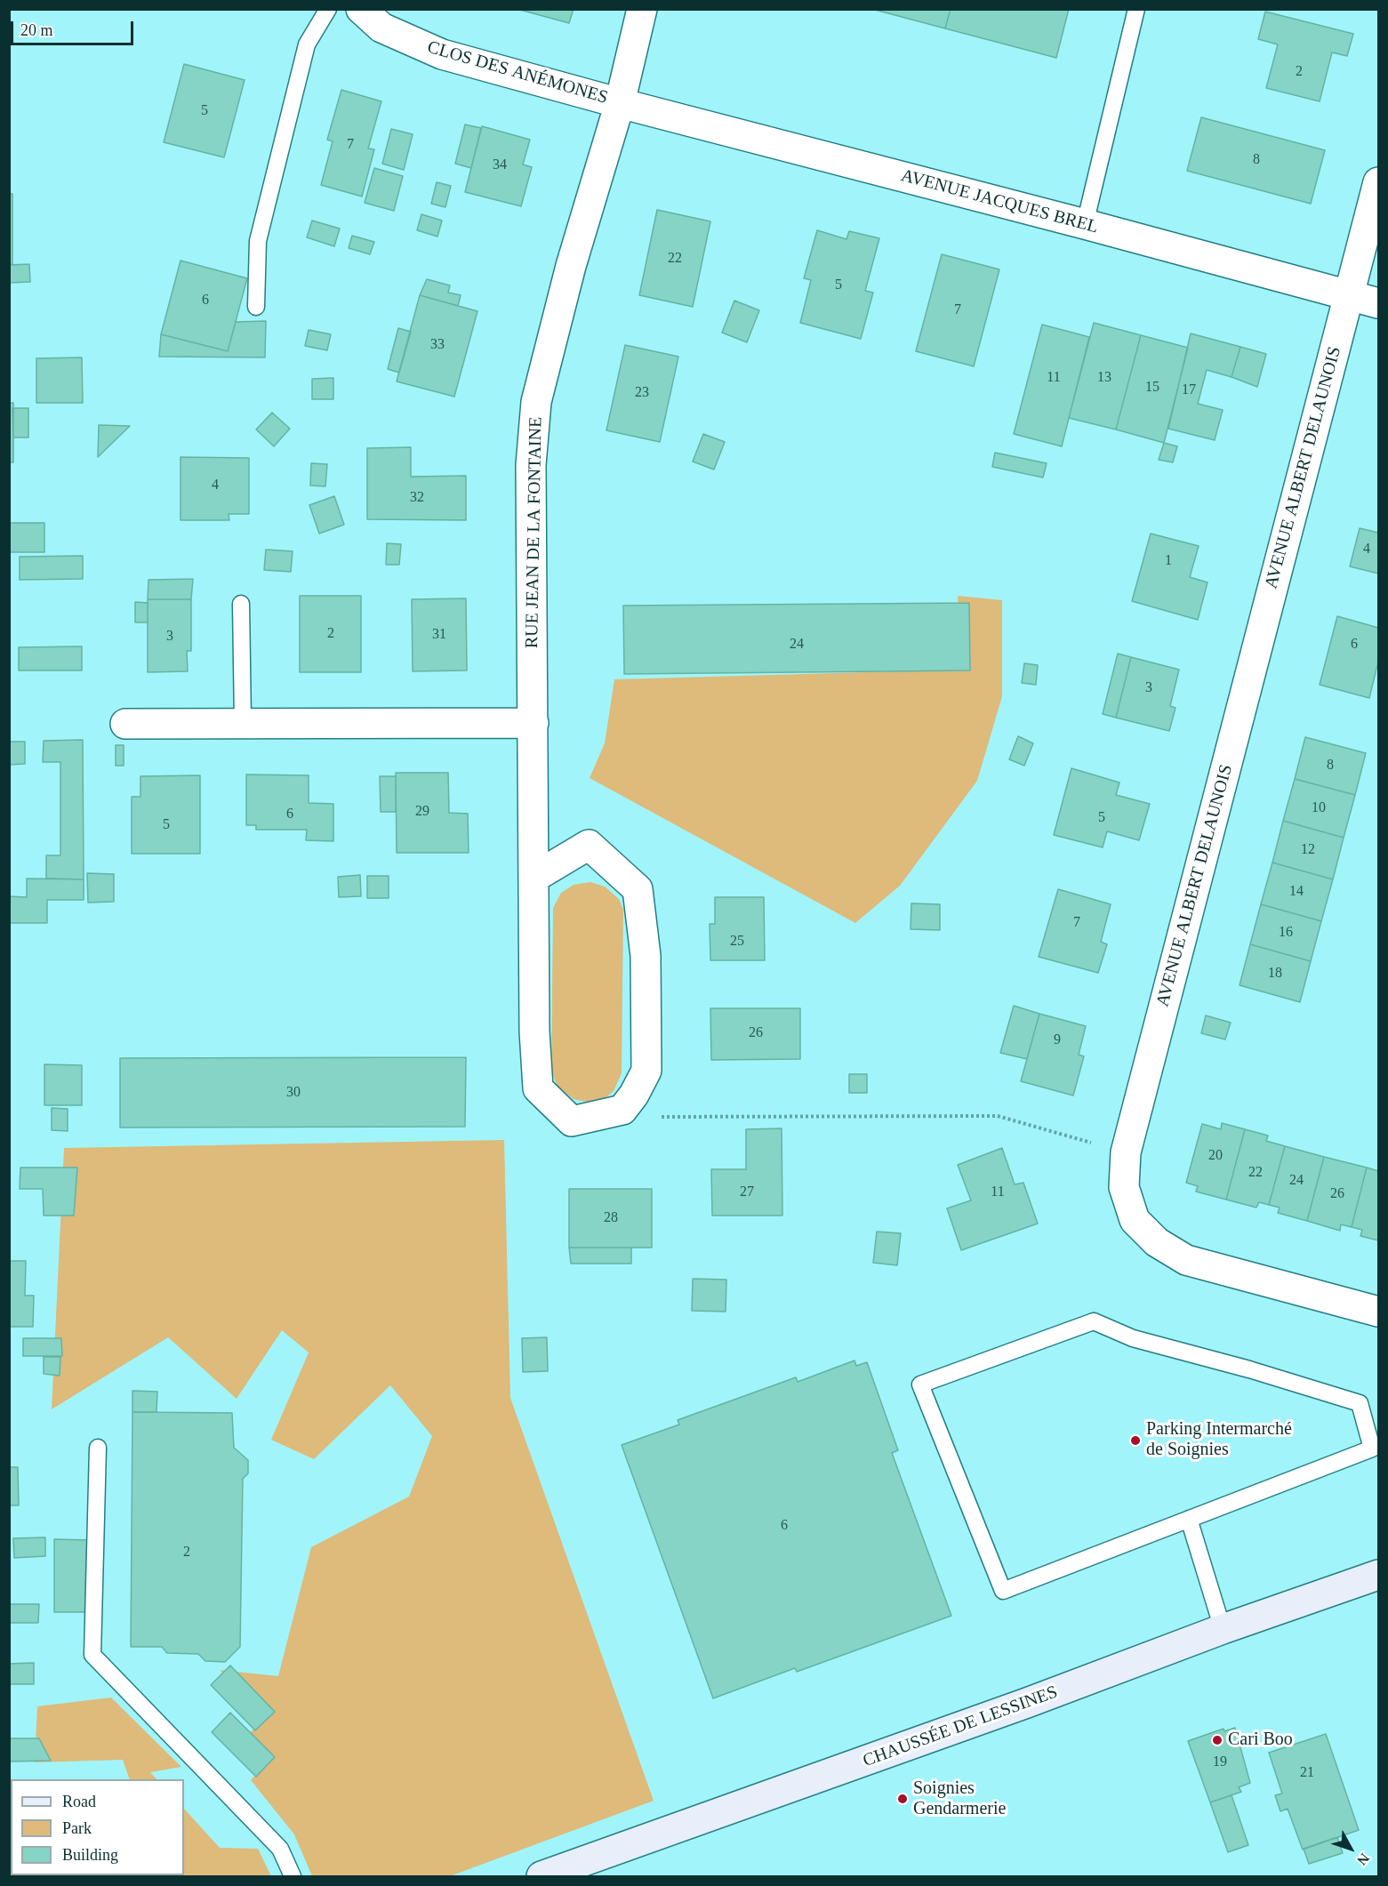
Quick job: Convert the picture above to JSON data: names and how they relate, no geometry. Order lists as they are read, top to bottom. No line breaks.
{"streets":{"main road":["CHAUSSÉE DE LESSINES"],"street":["CLOS DES ANÉMONES","AVENUE JACQUES BREL","AVENUE ALBERT DELAUNOIS","RUE JEAN DE LA FONTAINE"]},"crossings":[["CLOS DES ANÉMONES","AVENUE JACQUES BREL"],["CLOS DES ANÉMONES","RUE JEAN DE LA FONTAINE"],["AVENUE JACQUES BREL","AVENUE ALBERT DELAUNOIS"],["AVENUE JACQUES BREL","RUE JEAN DE LA FONTAINE"]],"places":["Parking Intermarché de Soignies","Cari Boo","Soignies Gendarmerie"],"house_numbers":["2","5","7","8","34","22","5","6","7","33","11","13","15","17","23","4","32","4","1","2","31","3","24","6","3","8","10","29","6","5","5","12","14","7","16","25","18","26","9","30","20","22","24","27","11","26","28","6","2","19","21"],"legend":["Road","Park","Building"],"scale_bar":"20 m","north":"bottom right"}
